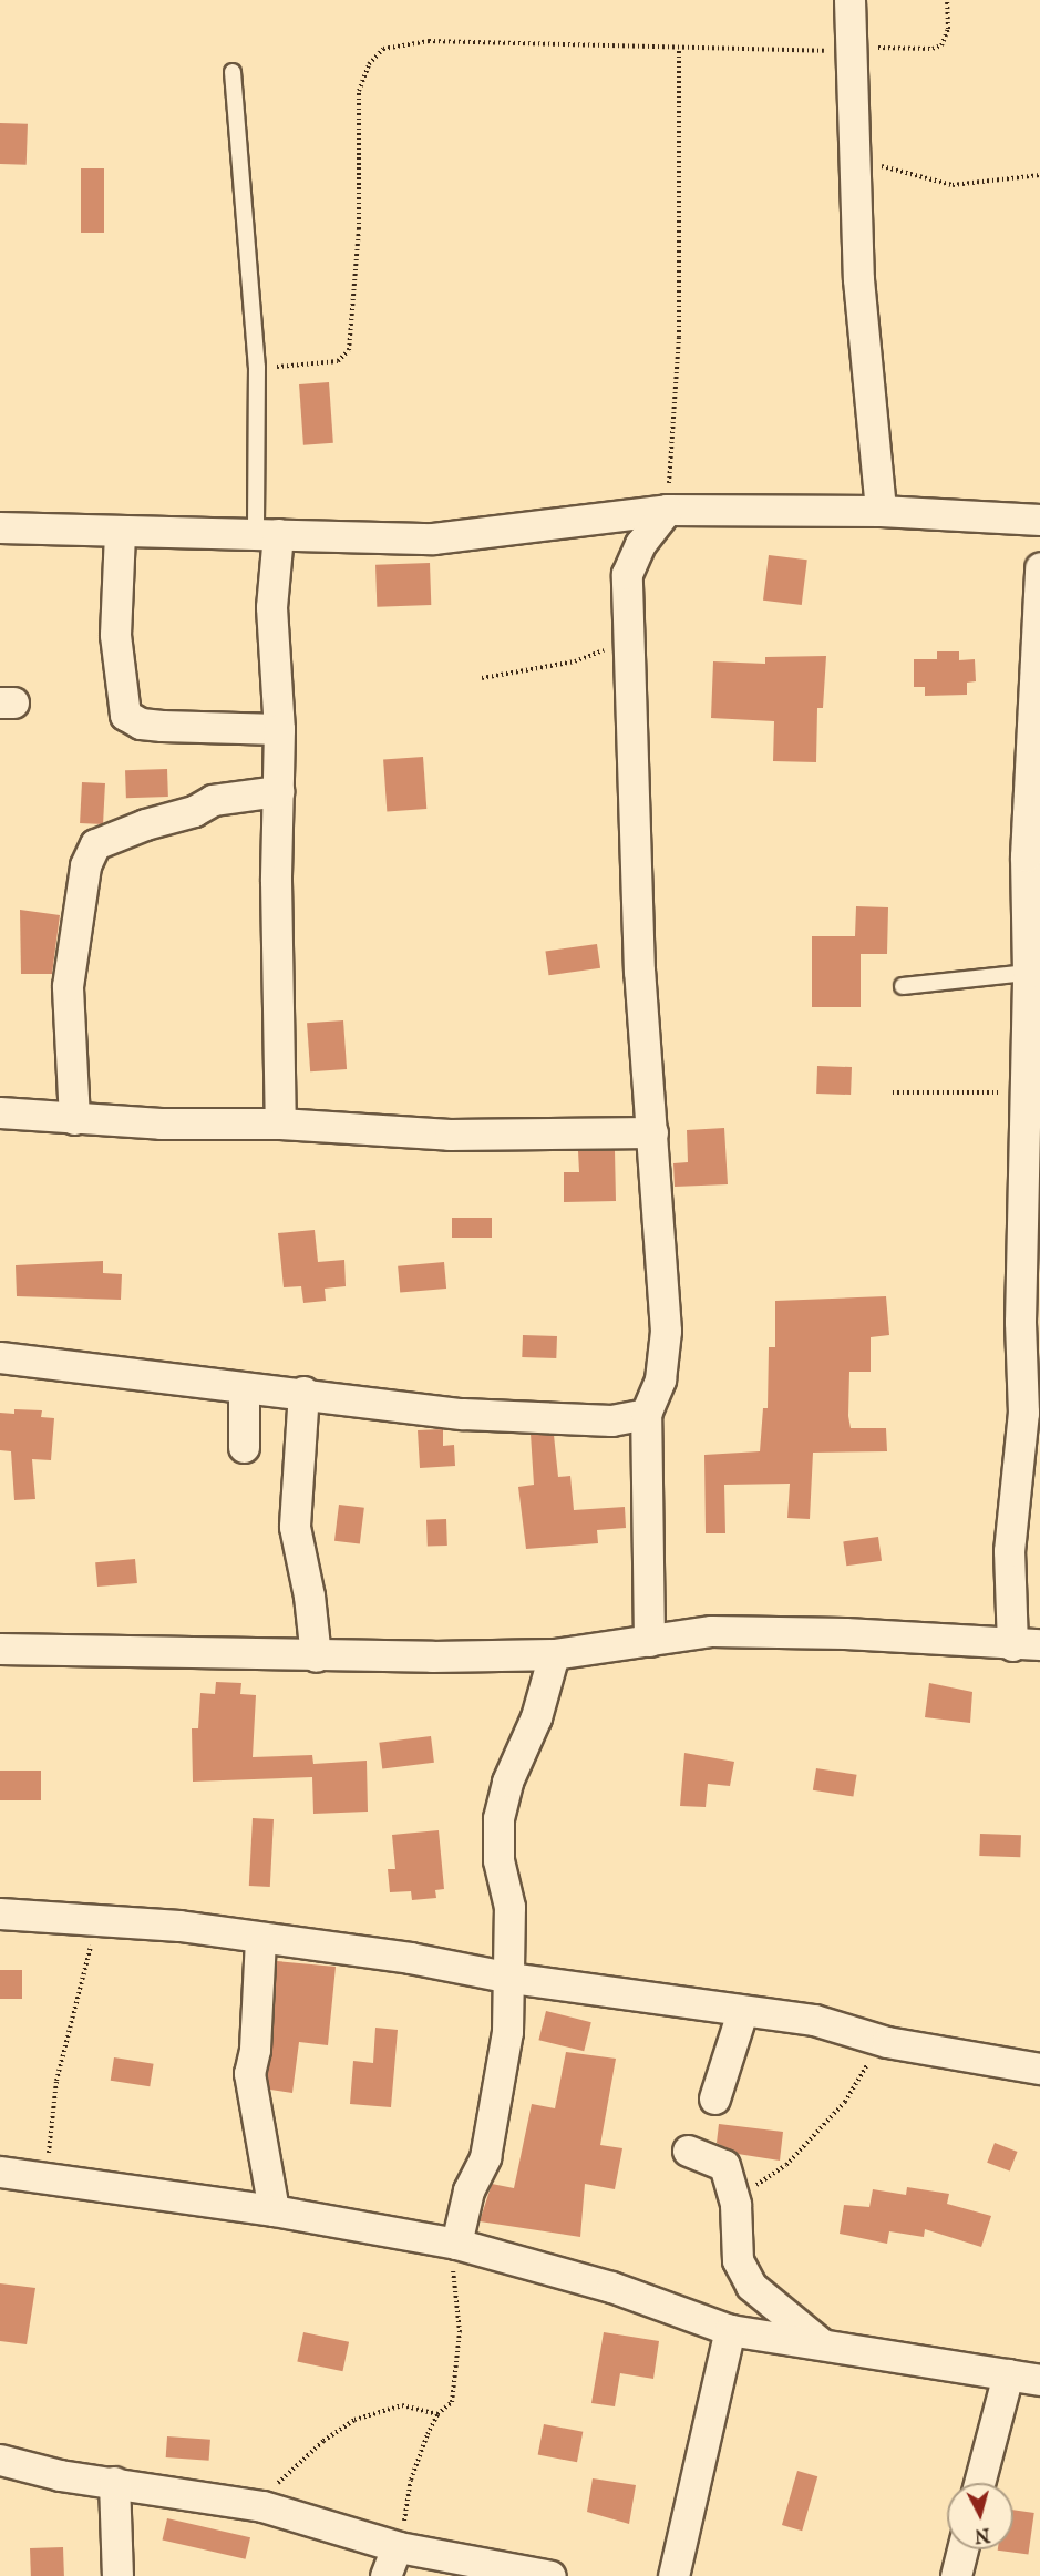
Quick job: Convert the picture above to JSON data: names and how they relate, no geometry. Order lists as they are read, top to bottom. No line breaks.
{"north":"bottom"}
